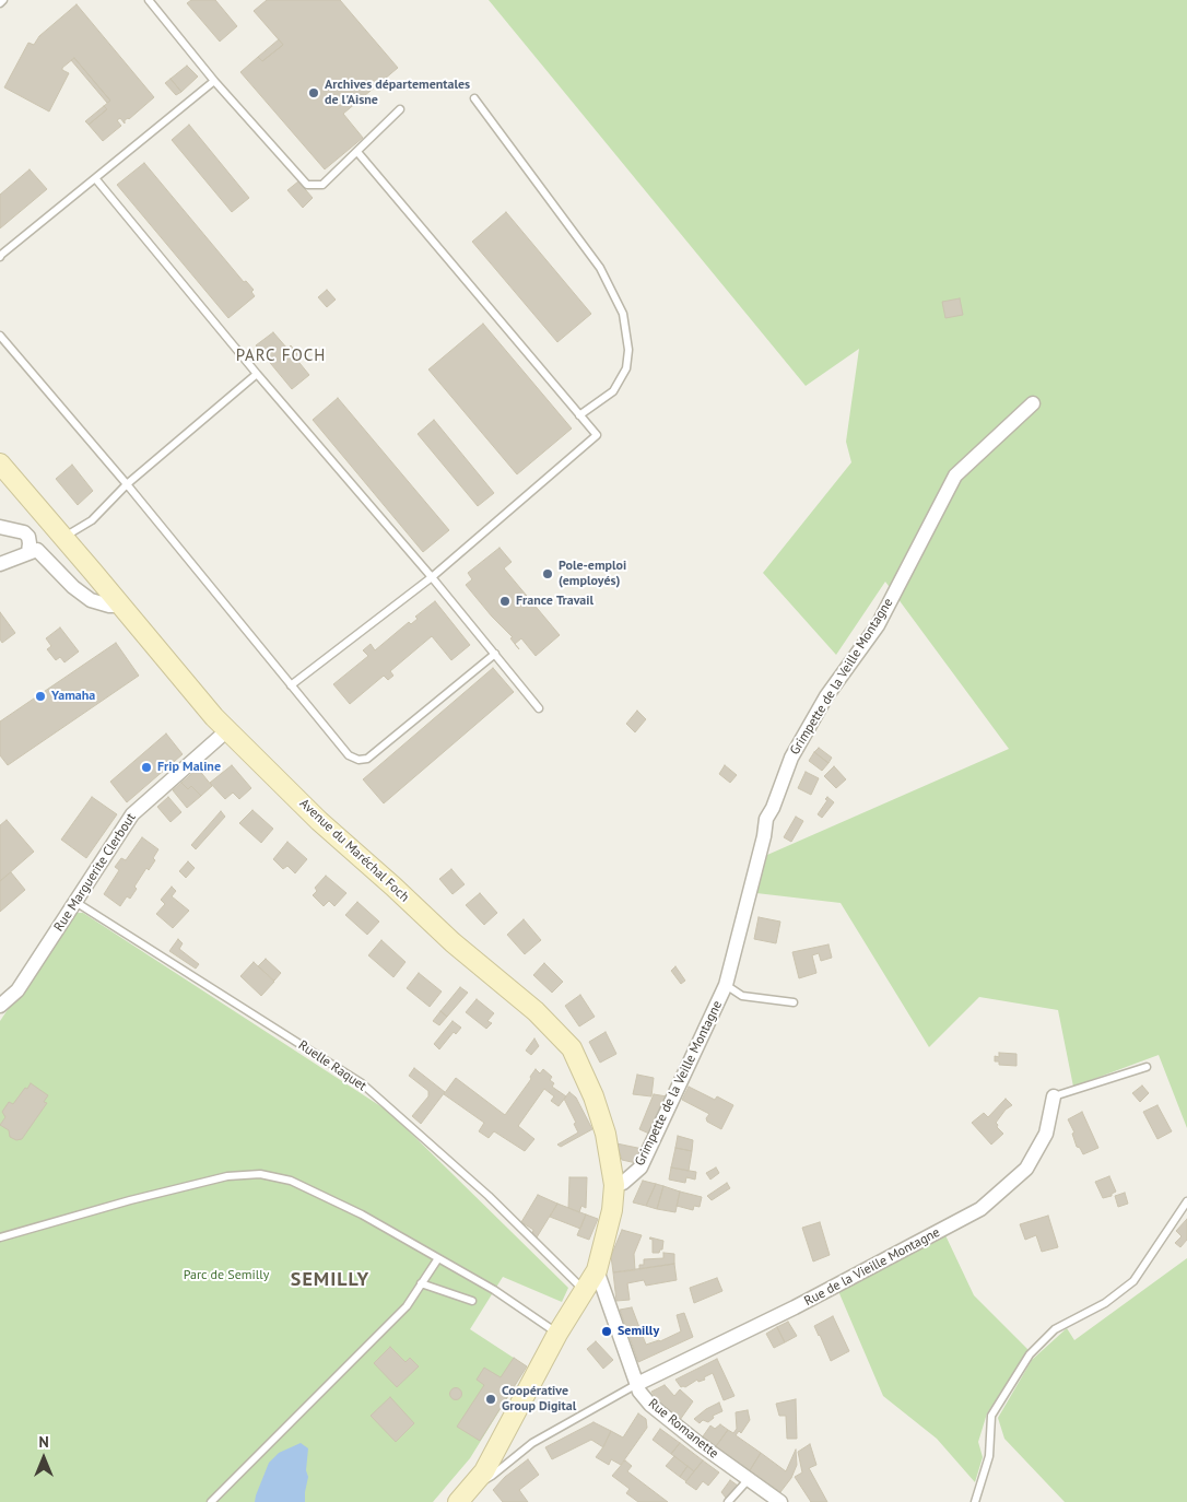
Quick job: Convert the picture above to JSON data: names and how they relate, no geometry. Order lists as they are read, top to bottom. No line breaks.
{"streets":{"main road":["Avenue du Maréchal Foch"],"street":["Grimpette de la Veille Montagne","Rue Marguerite Clerbout","Rue de la Vieille Montagne","Rue Romanette"],"lane":["Ruelle Raquet"]},"crossings":[["Grimpette de la Veille Montagne","Avenue du Maréchal Foch"],["Avenue du Maréchal Foch","Rue Marguerite Clerbout"],["Avenue du Maréchal Foch","Ruelle Raquet"],["Avenue du Maréchal Foch","Rue Romanette"],["Rue Marguerite Clerbout","Ruelle Raquet"],["Rue de la Vieille Montagne","Rue Romanette"]],"districts":["PARC FOCH","SEMILLY"],"parks":["Parc de Semilly"],"places":["Archives départementales de l'Aisne","Pole-emploi (employés)","France Travail","Yamaha","Frip Maline","Semilly","Coopérative Group Digital"],"north":"top"}
